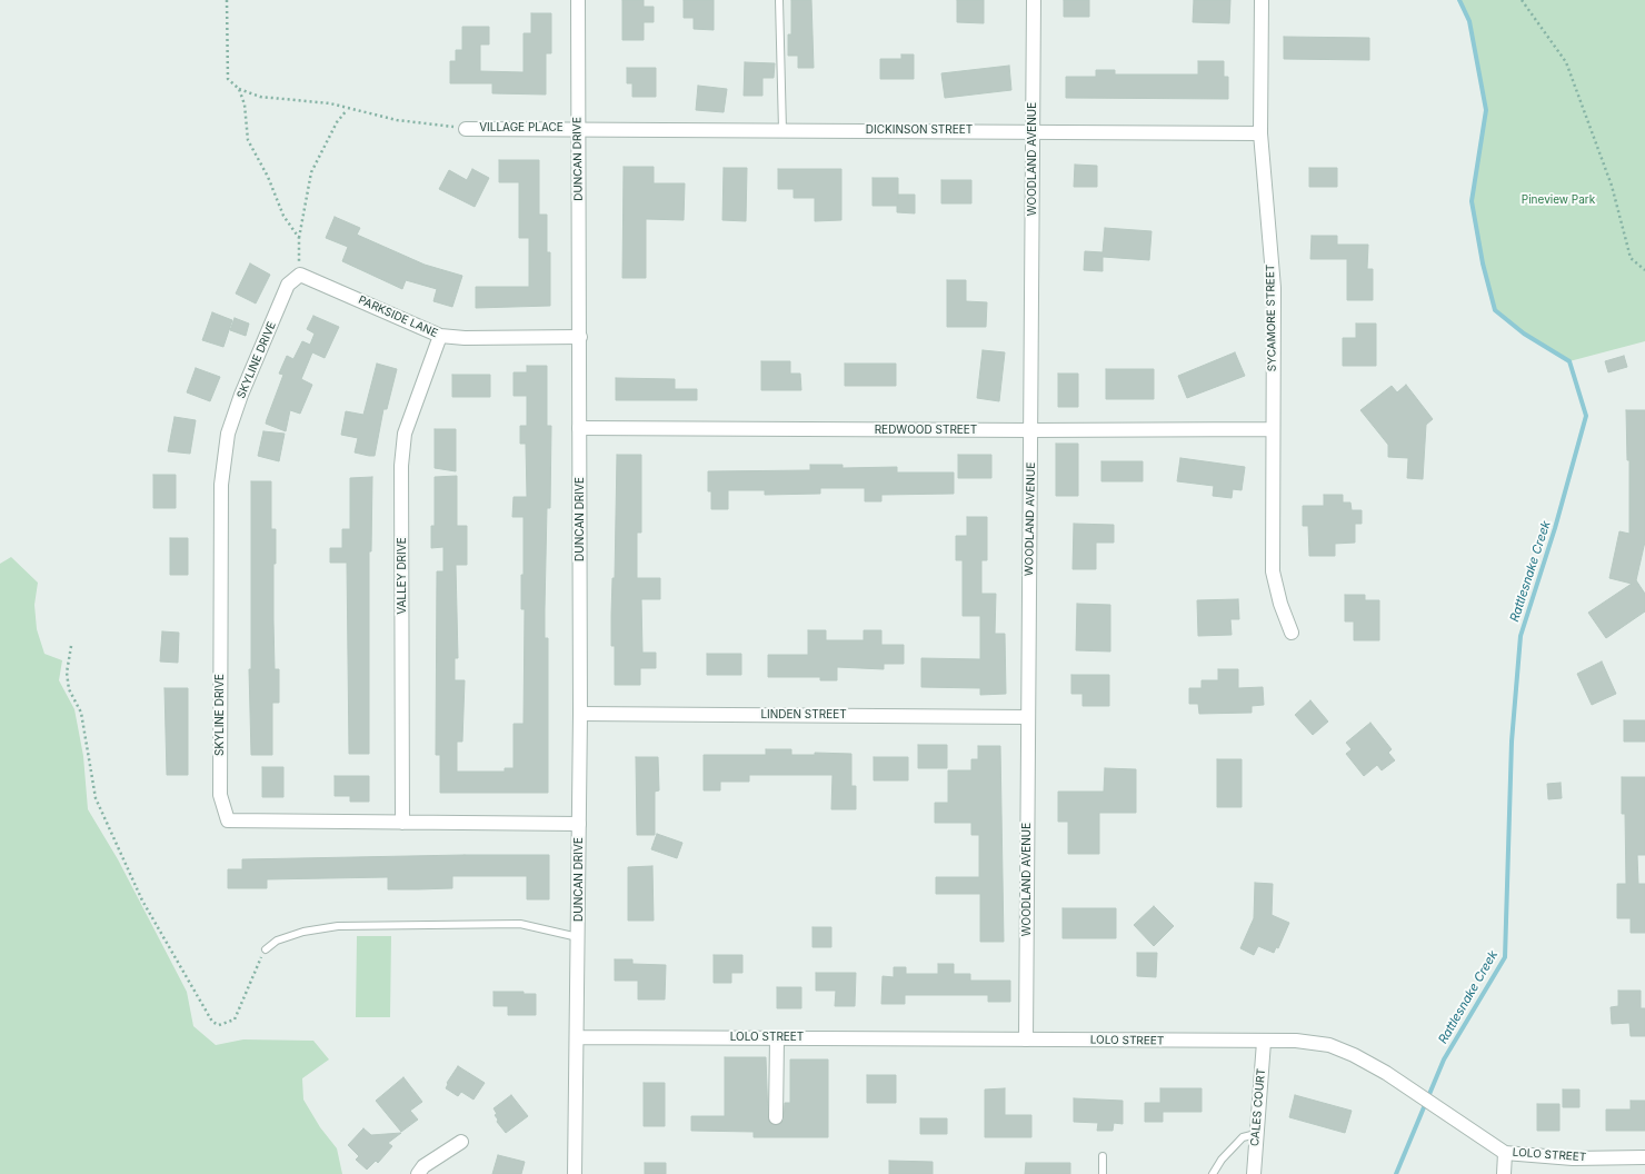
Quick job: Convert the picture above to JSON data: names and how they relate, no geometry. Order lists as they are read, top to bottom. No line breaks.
{"streets":{"street":["VILLAGE PLACE","DICKINSON STREET","DUNCAN DRIVE","WOODLAND AVENUE","PARKSIDE LANE","SYCAMORE STREET","SKYLINE DRIVE","REDWOOD STREET","VALLEY DRIVE","LINDEN STREET","LOLO STREET","CALES COURT"]},"crossings":[["VILLAGE PLACE","DICKINSON STREET"],["VILLAGE PLACE","DUNCAN DRIVE"],["DICKINSON STREET","DUNCAN DRIVE"],["DICKINSON STREET","WOODLAND AVENUE"],["DICKINSON STREET","SYCAMORE STREET"],["DUNCAN DRIVE","PARKSIDE LANE"],["DUNCAN DRIVE","SKYLINE DRIVE"],["DUNCAN DRIVE","REDWOOD STREET"],["DUNCAN DRIVE","LINDEN STREET"],["DUNCAN DRIVE","LOLO STREET"],["WOODLAND AVENUE","REDWOOD STREET"],["WOODLAND AVENUE","LINDEN STREET"],["WOODLAND AVENUE","LOLO STREET"],["PARKSIDE LANE","SKYLINE DRIVE"],["PARKSIDE LANE","VALLEY DRIVE"],["SYCAMORE STREET","REDWOOD STREET"],["SKYLINE DRIVE","VALLEY DRIVE"],["LOLO STREET","CALES COURT"]],"water":["Rattlesnake Creek"],"parks":["Pineview Park"]}
